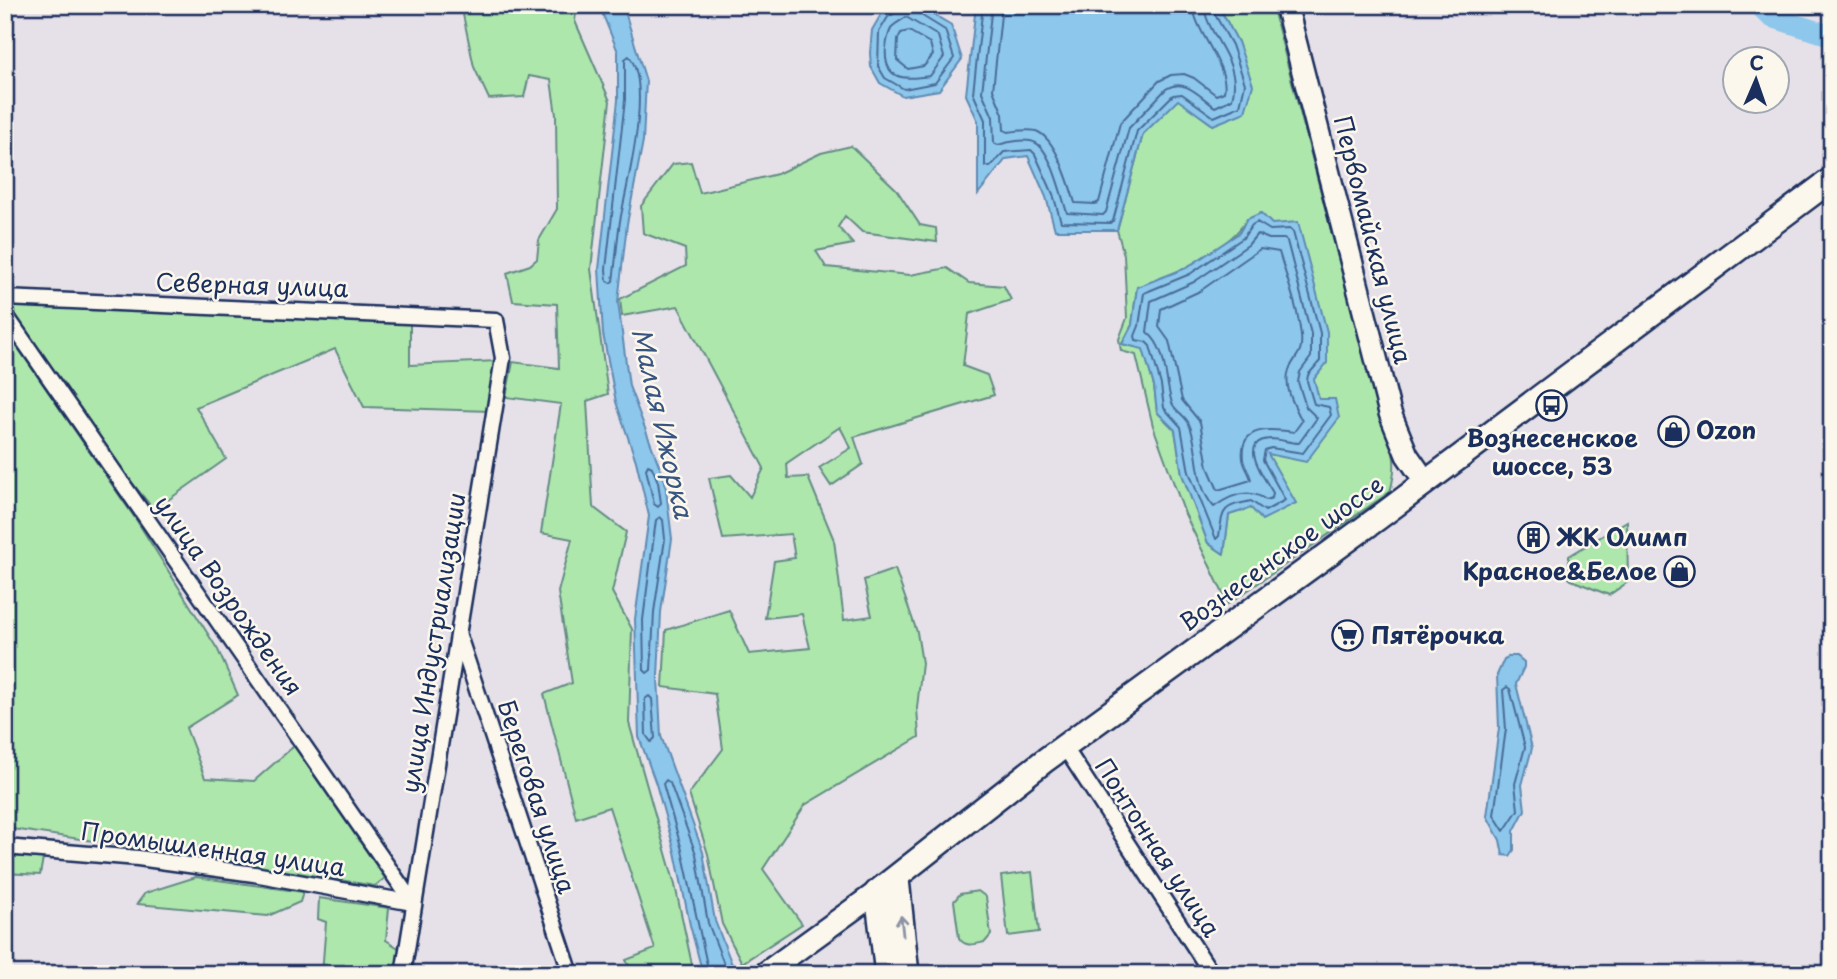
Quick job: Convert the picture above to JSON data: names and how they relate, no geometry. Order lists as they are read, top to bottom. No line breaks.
{"streets":{"main road":["Вознесенское шоссе"],"street":["Первомайская улица","Северная улица","улица Возрождения","улица Индустриализации","Береговая улица","Понтонная улица","Промышленная улица"]},"crossings":[["Первомайская улица","Вознесенское шоссе"],["Северная улица","улица Индустриализации"],["Вознесенское шоссе","Понтонная улица"],["улица Возрождения","улица Индустриализации"],["улица Возрождения","Промышленная улица"],["улица Индустриализации","Береговая улица"],["улица Индустриализации","Промышленная улица"]],"water":["Малая Ижорка"],"places":{"bus stop":["Вознесенское шоссе, 53"],"shop":["Ozon","Красное&Белое"],"building":["ЖК Олимп"],"supermarket":["Пятёрочка"]},"north":"top"}
